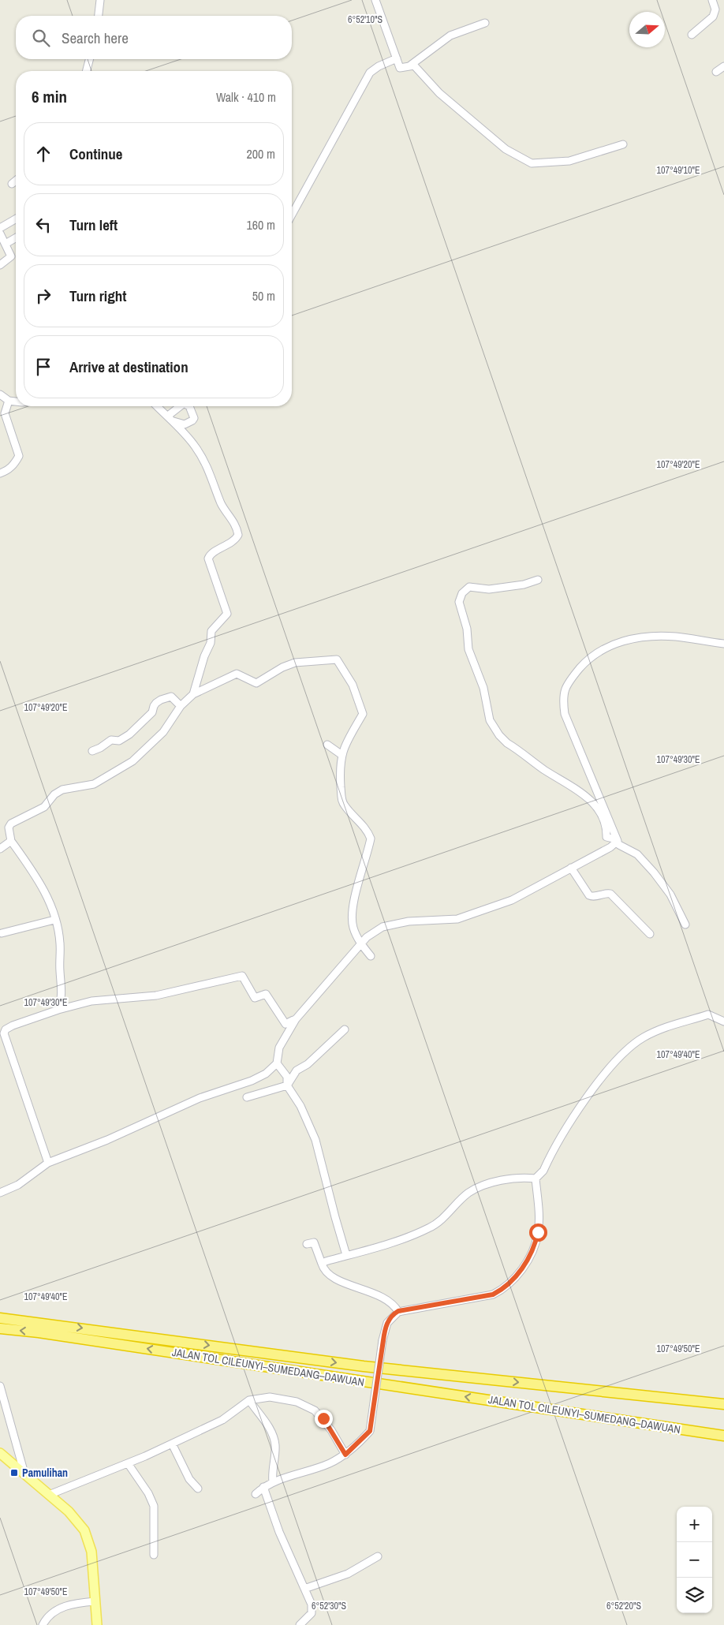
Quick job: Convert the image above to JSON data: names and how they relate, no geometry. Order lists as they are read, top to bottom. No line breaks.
{"streets":{"highway":["JALAN TOL CILEUNYI–SUMEDANG–DAWUAN"]},"places":{"transit":["Pamulihan"]},"north":"right","page":{"search":"Search here","heading":["6 min","Walk · 410 m"],"list":[["Continue","200 m"],["Turn left","160 m"],["Turn right","50 m"],"Arrive at destination"],"map_buttons":["+","−"]},"coordinates":["6°52'10\"S","107°49'10\"E","107°49'20\"E","107°49'30\"E","107°49'40\"E","107°49'50\"E","6°52'30\"S","6°52'20\"S"]}
